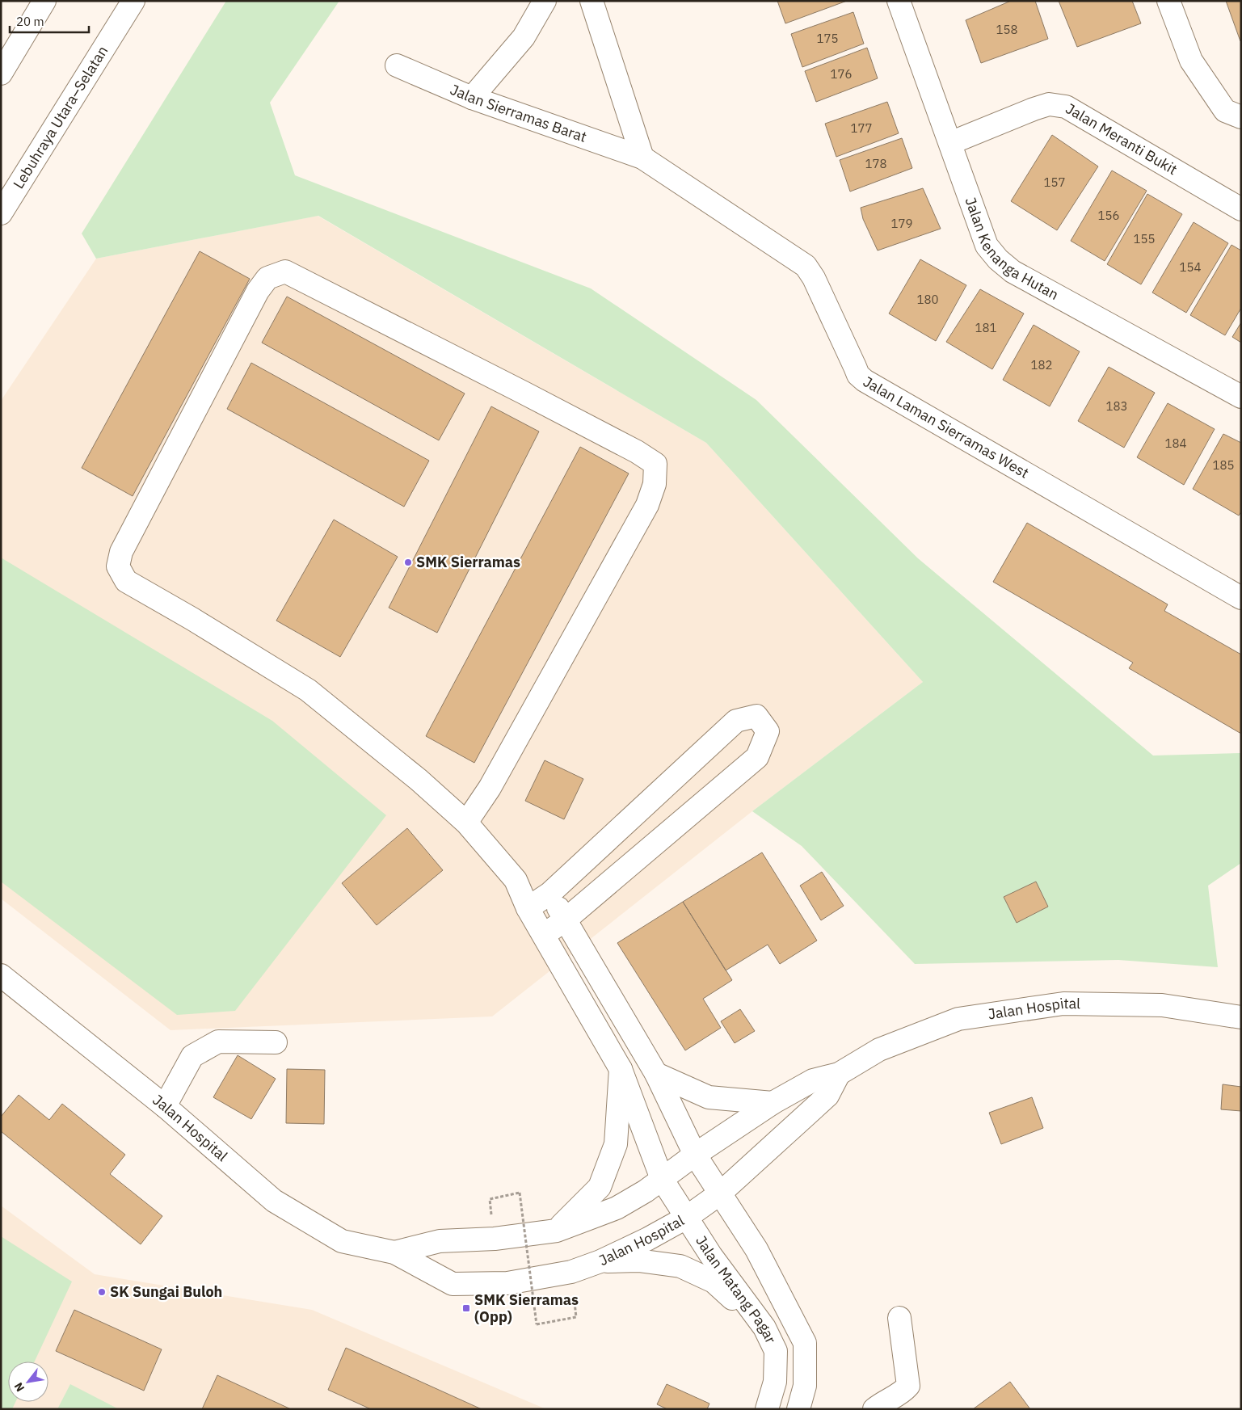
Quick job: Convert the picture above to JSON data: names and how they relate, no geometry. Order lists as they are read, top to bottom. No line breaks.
{"streets":{"main road":["Jalan Sierramas Barat","Lebuhraya Utara–Selatan","Jalan Meranti Bukit","Jalan Kenanga Hutan","Jalan Laman Sierramas West","Jalan Hospital","Jalan Matang Pagar"]},"crossings":[["Jalan Sierramas Barat","Jalan Laman Sierramas West"],["Jalan Meranti Bukit","Jalan Kenanga Hutan"],["Jalan Hospital","Jalan Matang Pagar"]],"places":{"other":["SMK Sierramas","SK Sungai Buloh"],"transit":["SMK Sierramas (Opp)"]},"house_numbers":["158","175","176","177","178","157","156","179","155","154","180","181","182","183","184","185"],"scale_bar":"20 m","north":"bottom left"}
